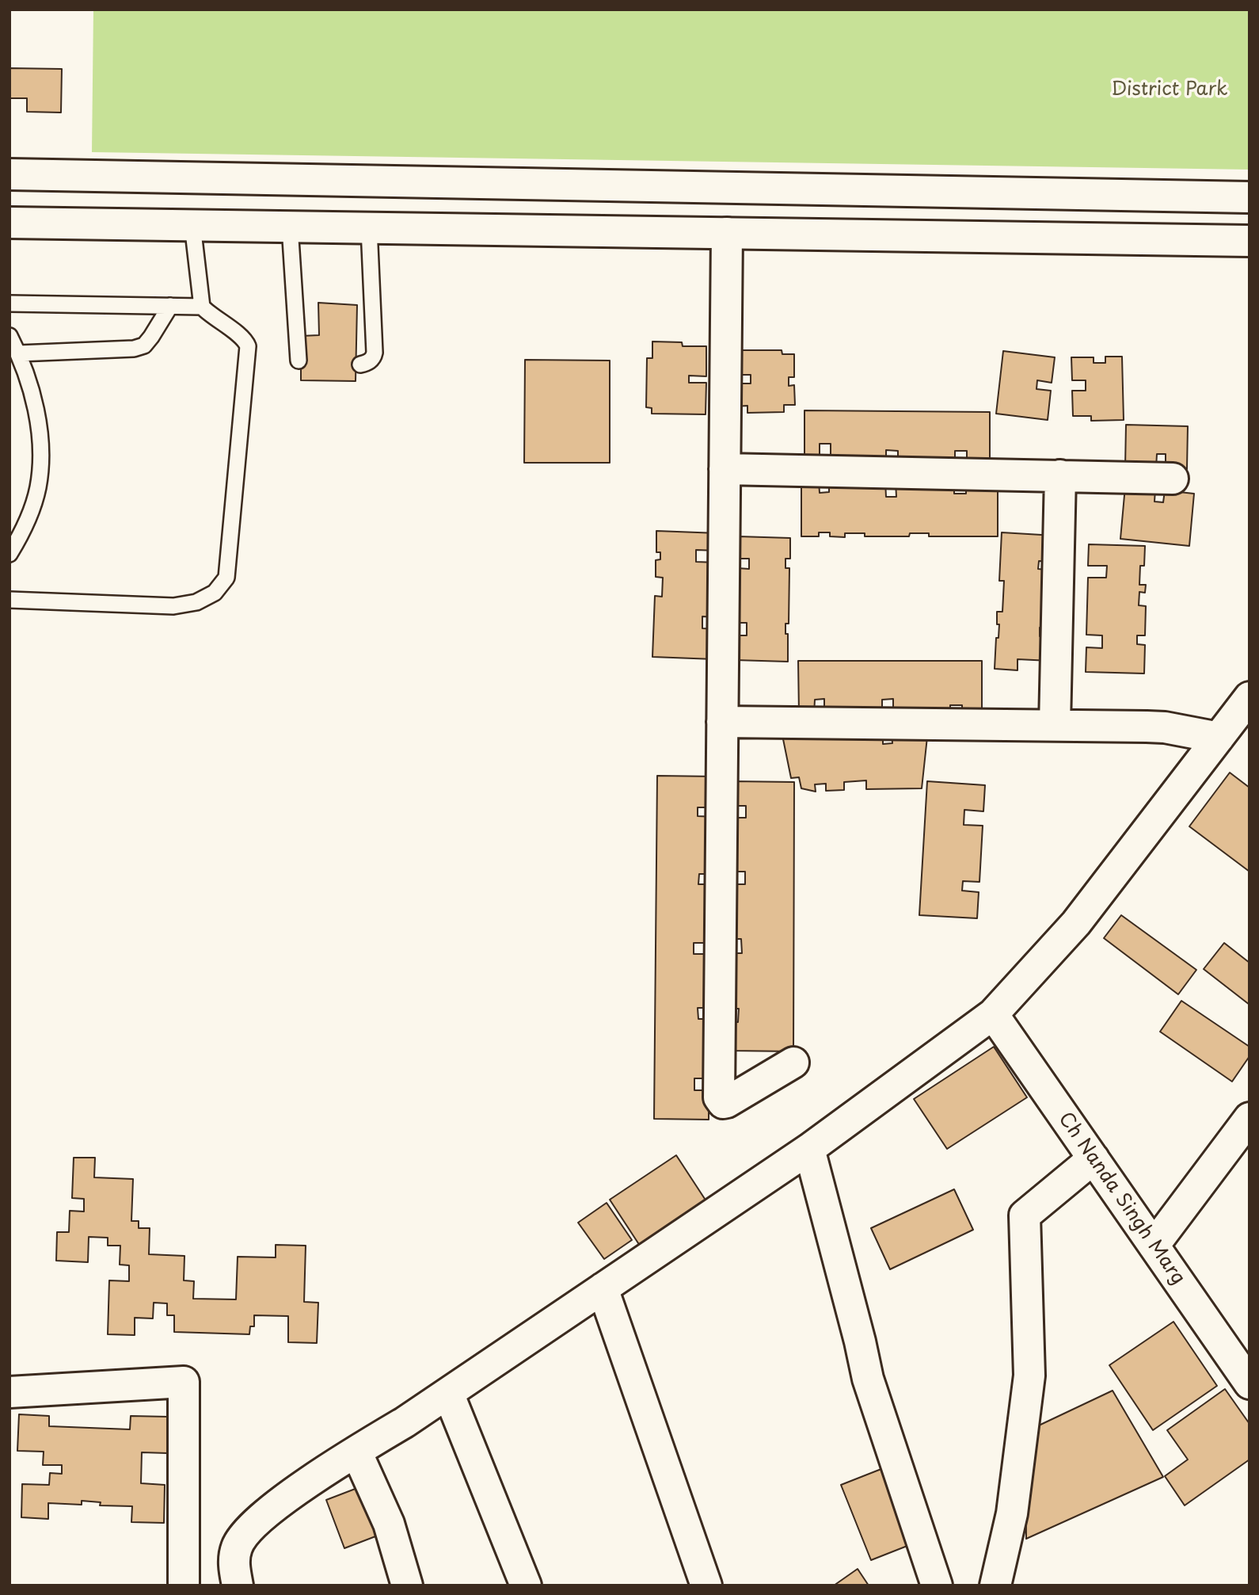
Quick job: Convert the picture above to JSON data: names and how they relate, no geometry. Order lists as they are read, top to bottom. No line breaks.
{"streets":{"street":["Ch Nanda Singh Marg"]},"parks":["District Park"]}
